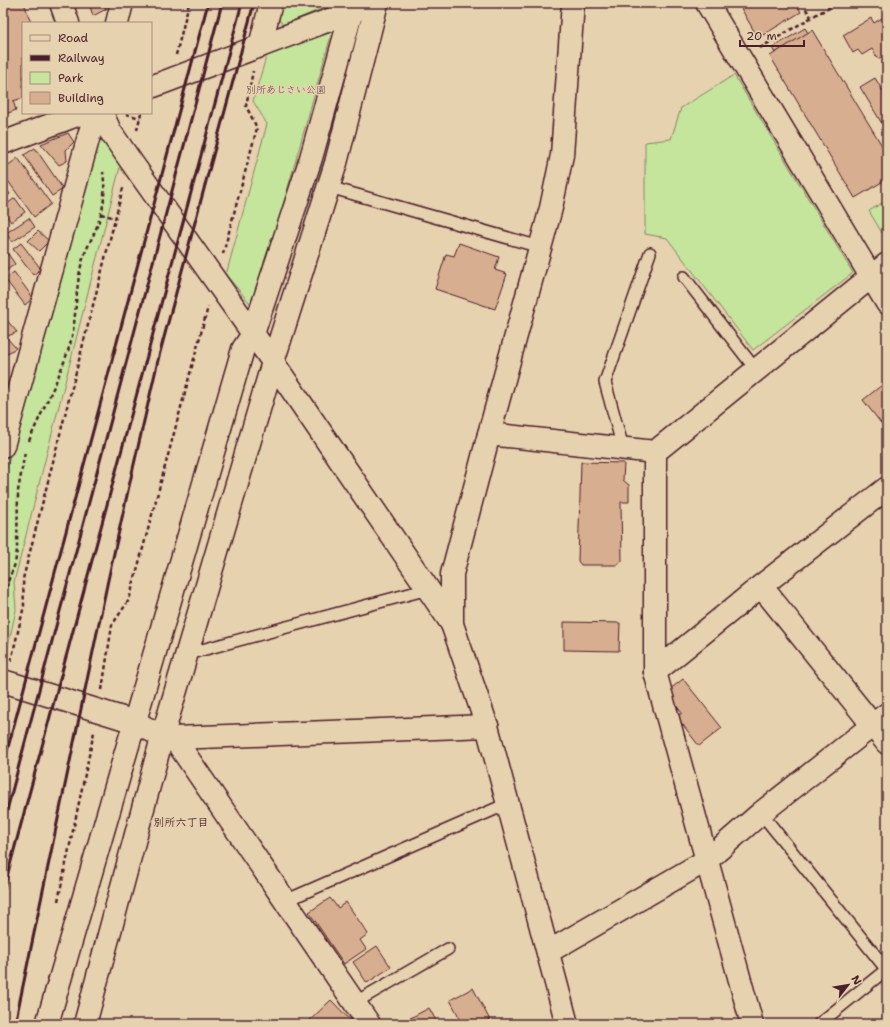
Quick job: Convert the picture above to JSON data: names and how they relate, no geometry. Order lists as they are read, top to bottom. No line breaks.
{"districts":["別所六丁目"],"parks":["別所あじさい公園"],"legend":["Road","Railway","Park","Building"],"scale_bar":"20 m","north":"top right"}
